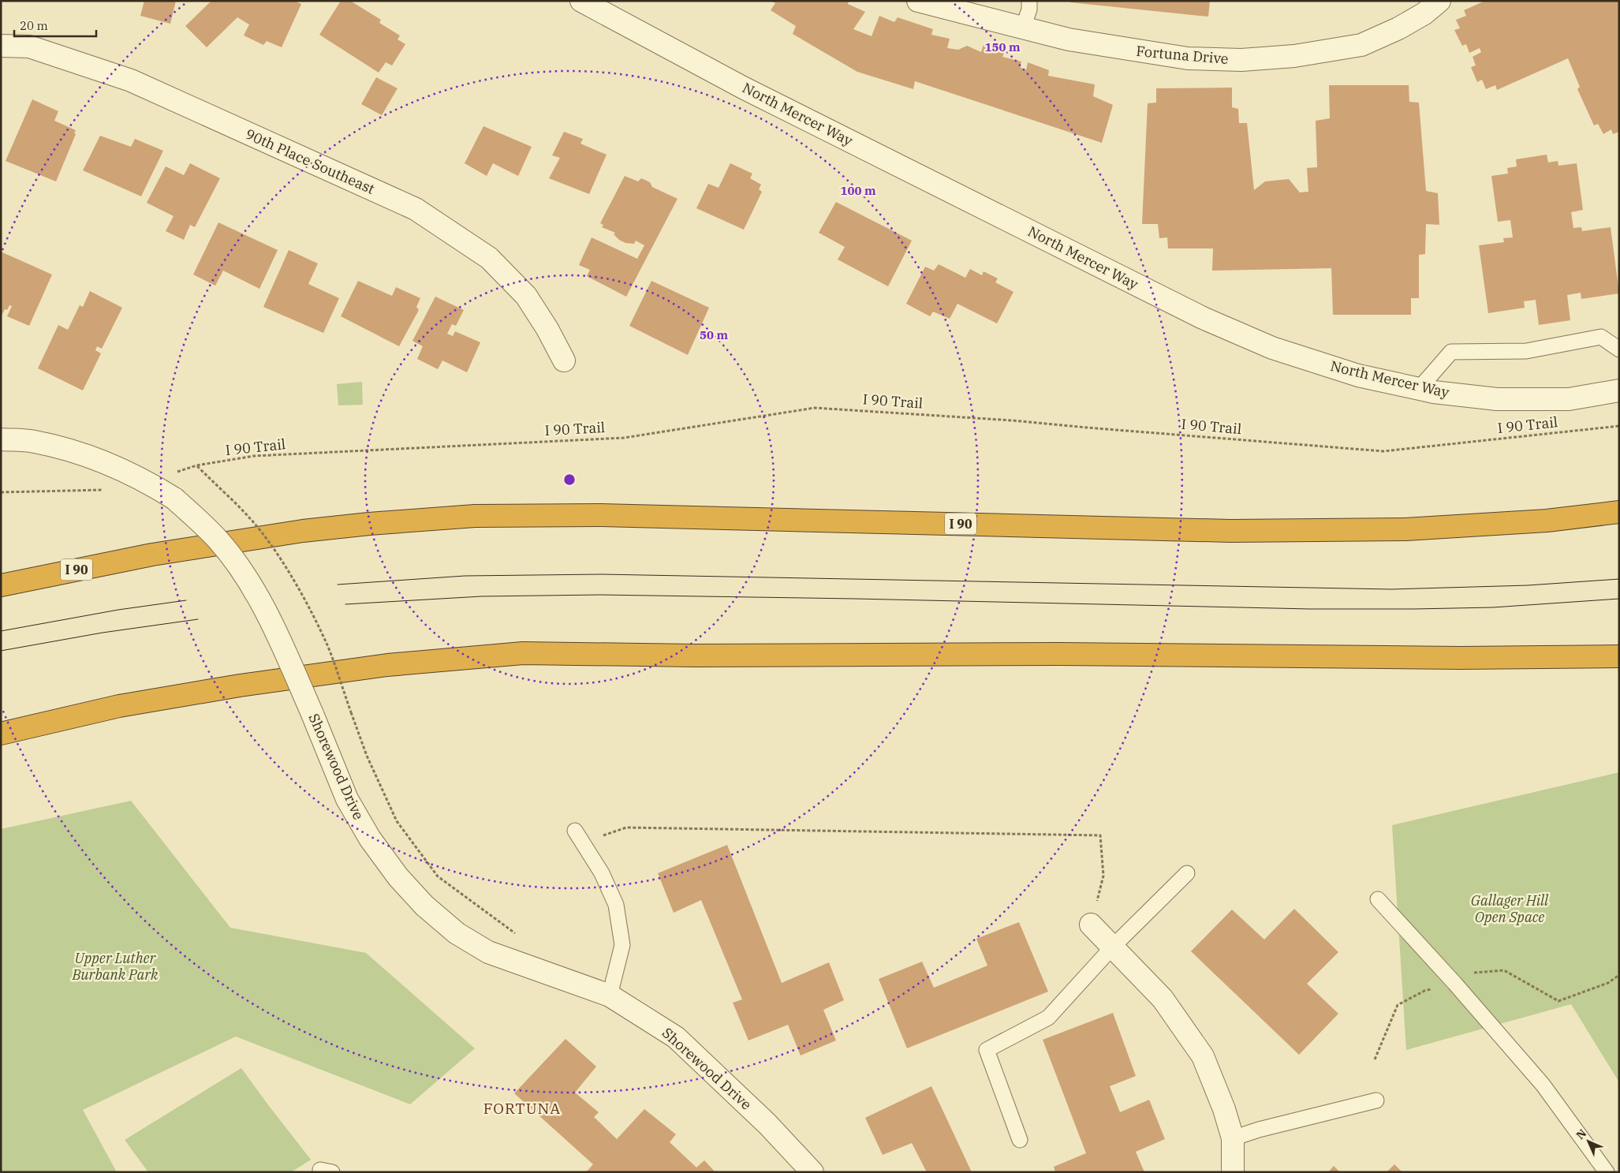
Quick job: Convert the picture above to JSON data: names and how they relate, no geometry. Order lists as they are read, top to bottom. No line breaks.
{"streets":{"highway":["I 90"],"street":["Fortuna Drive","North Mercer Way","90th Place Southeast","Shorewood Drive"],"path":["I 90 Trail"]},"districts":["FORTUNA"],"parks":["Gallager Hill Open Space","Upper Luther Burbank Park"],"scale_bar":"20 m","north":"top left","rings":["150 m","100 m","50 m"]}
